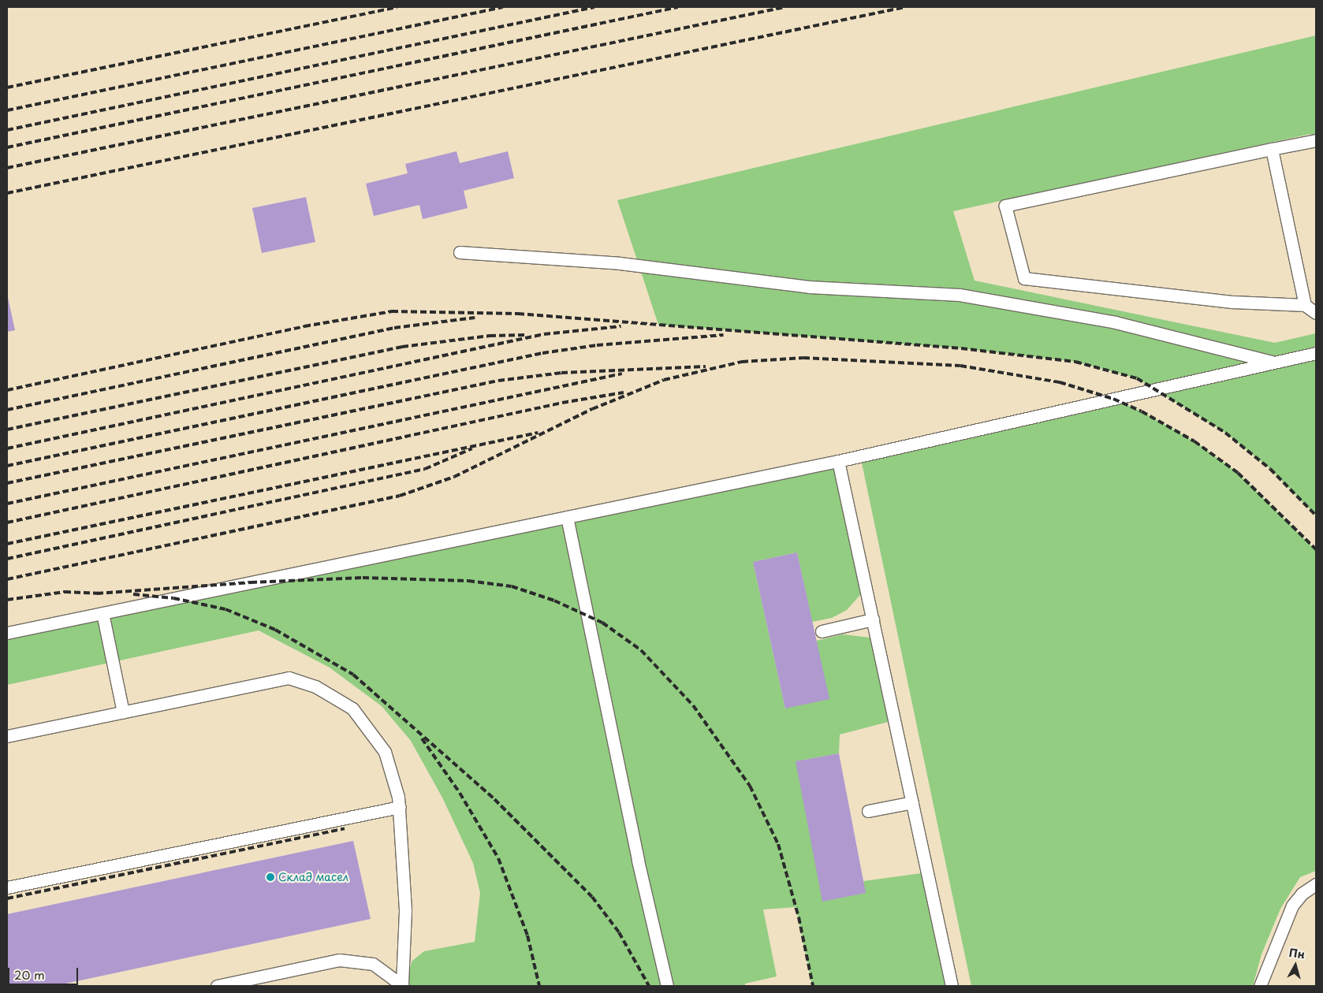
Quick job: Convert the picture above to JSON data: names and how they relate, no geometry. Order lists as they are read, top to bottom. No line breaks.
{"places":["Склад масел"],"scale_bar":"20 m","north":"top"}
